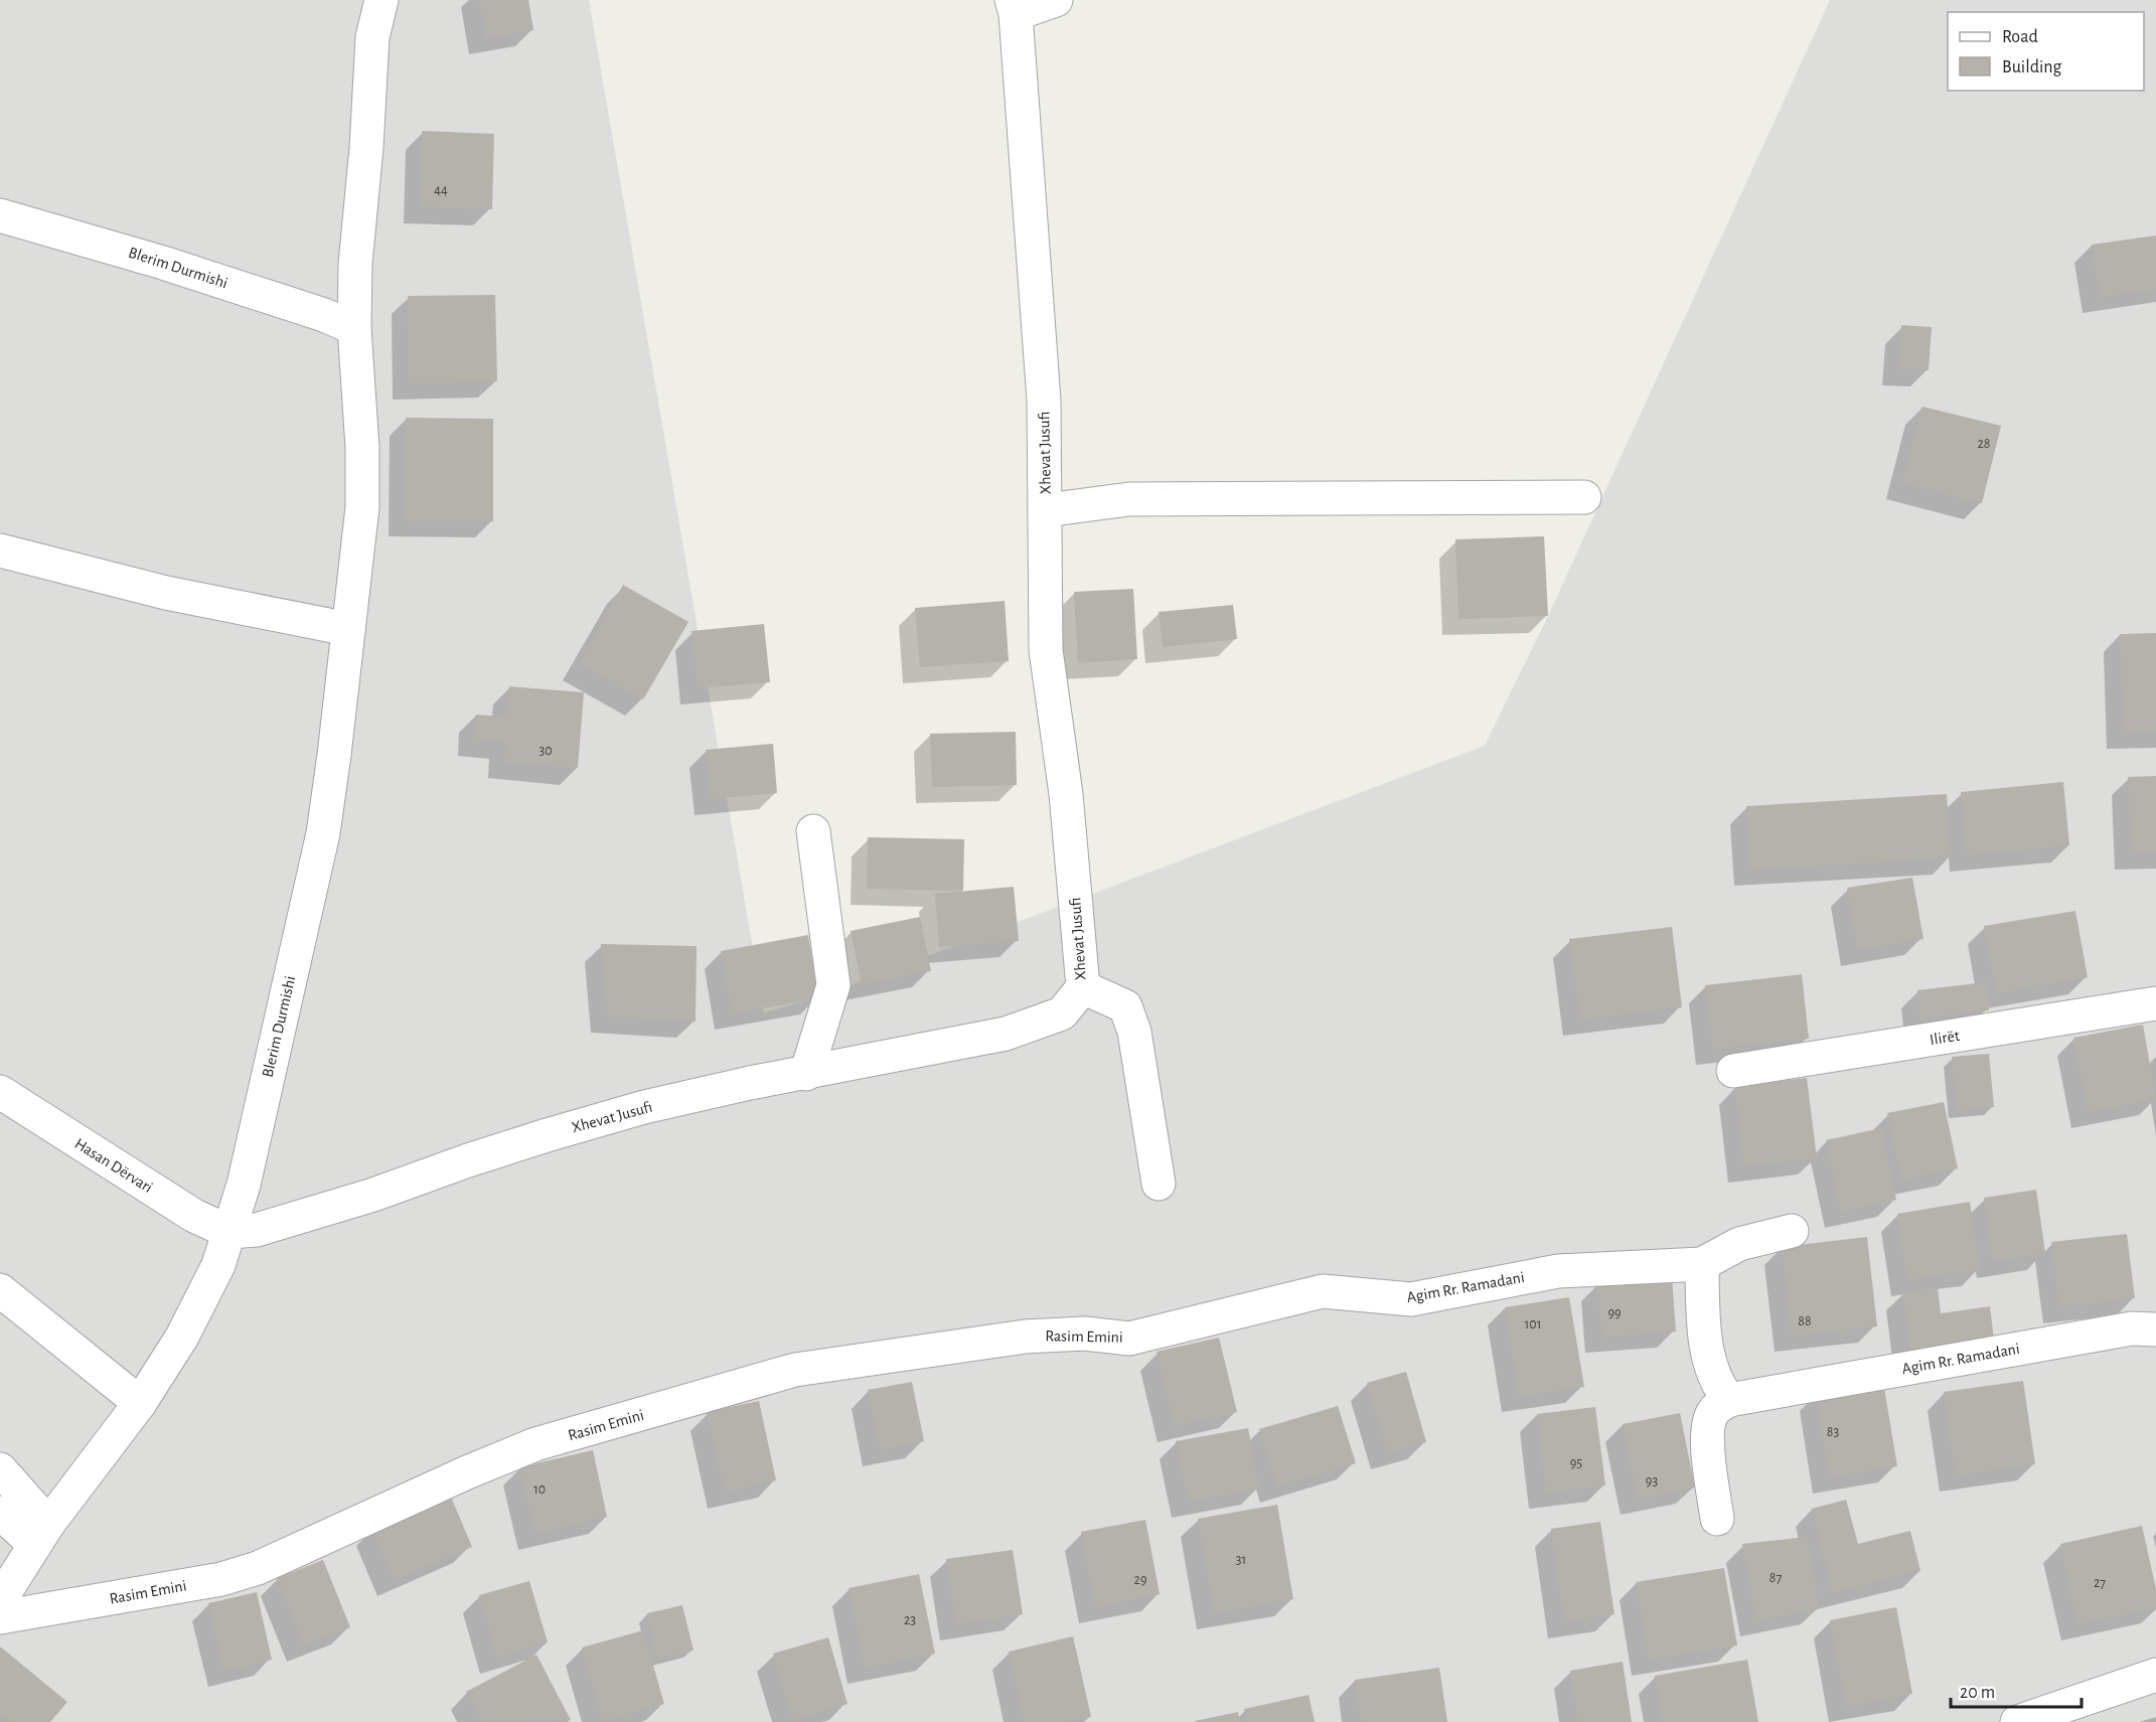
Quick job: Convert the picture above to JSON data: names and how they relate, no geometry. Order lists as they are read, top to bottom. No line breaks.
{"streets":{"street":["Blerim Durmishi","Xhevat Jusufi","Ilirët","Hasan Dërvari","Agim Rr. Ramadani","Rasim Emini"]},"crossings":[["Blerim Durmishi","Xhevat Jusufi"],["Blerim Durmishi","Hasan Dërvari"],["Xhevat Jusufi","Hasan Dërvari"],["Agim Rr. Ramadani","Rasim Emini"]],"house_numbers":["44","28","30","99","88","101","83","95","93","10","31","87","29","27","23"],"legend":["Road","Building"],"scale_bar":"20 m"}
